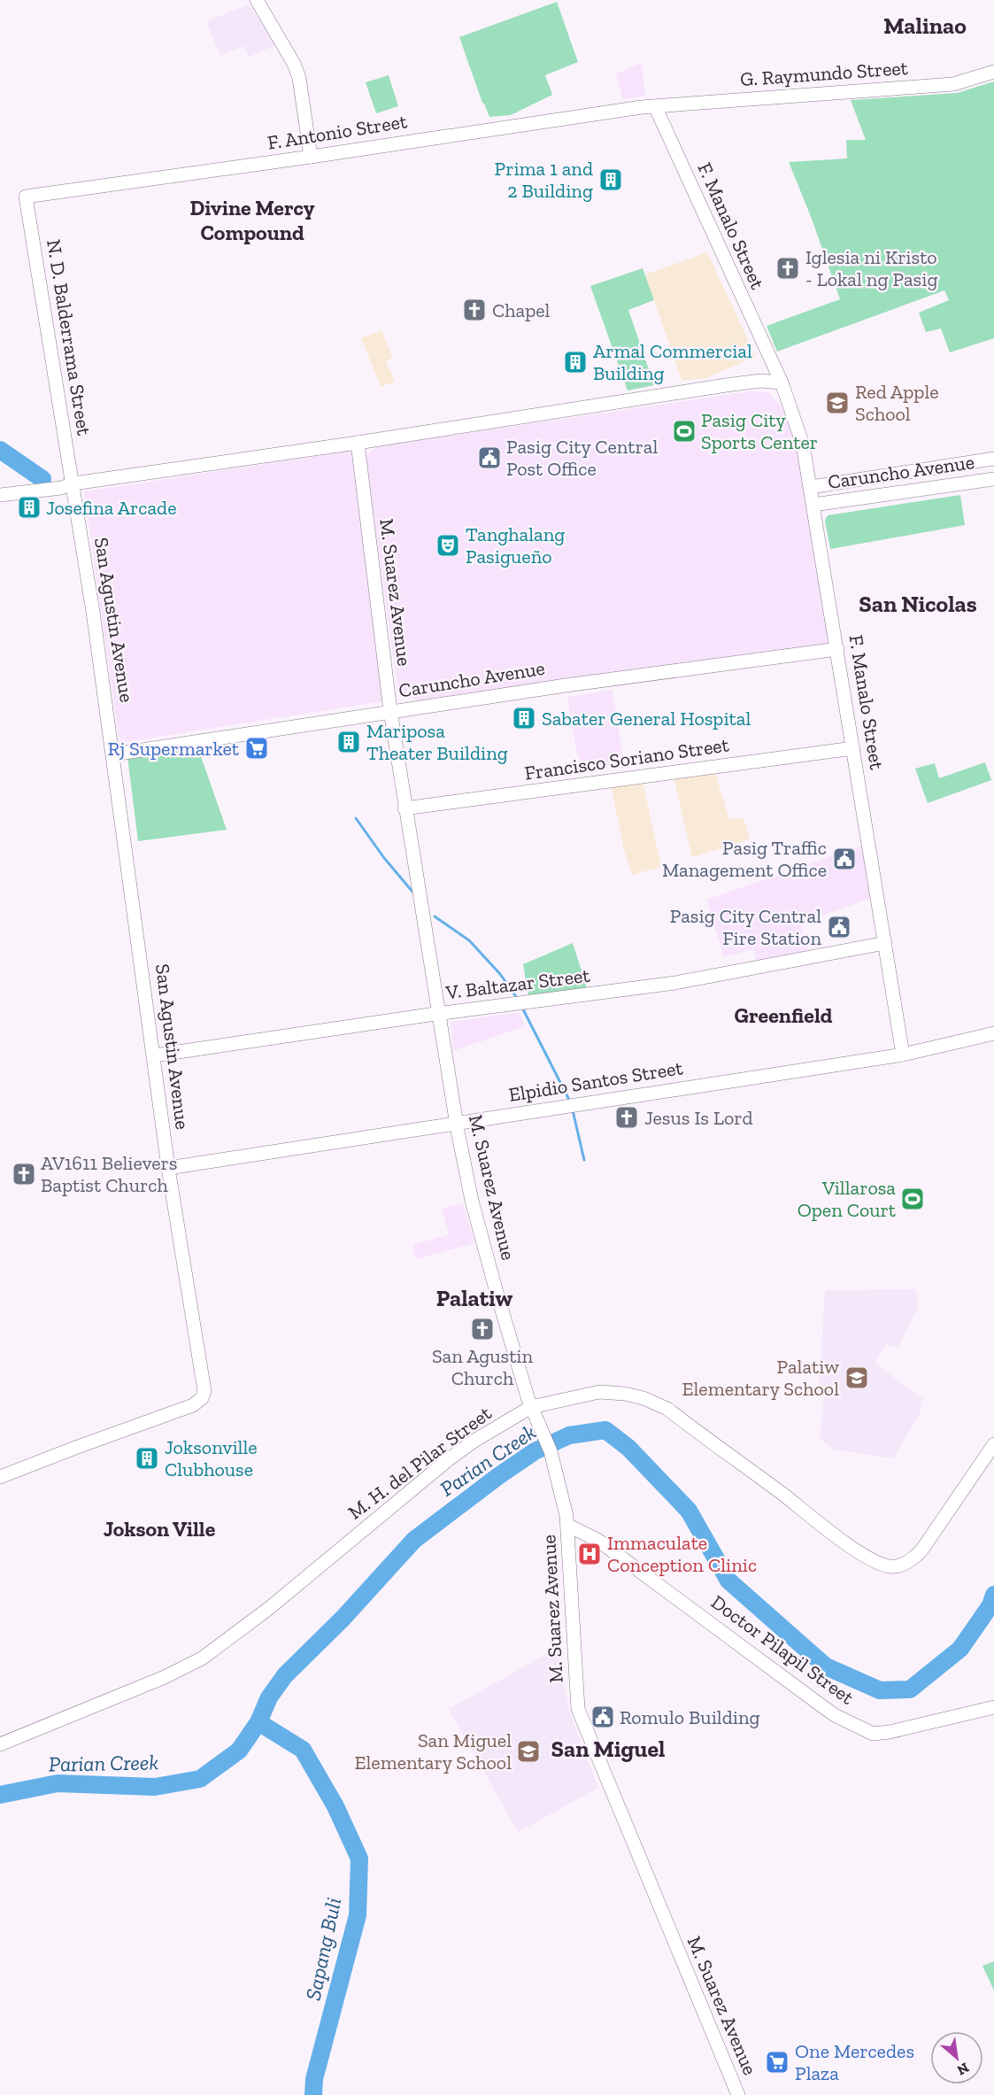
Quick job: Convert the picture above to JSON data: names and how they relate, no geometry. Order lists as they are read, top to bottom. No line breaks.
{"streets":{"street":["G. Raymundo Street","F. Antonio Street","F. Manalo Street","N. D. Balderrama Street","Caruncho Avenue","M. Suarez Avenue","San Agustin Avenue","Francisco Soriano Street","V. Baltazar Street","Elpidio Santos Street","M. H. del Pilar Street","Doctor Pilapil Street"]},"crossings":[["G. Raymundo Street","F. Antonio Street"],["G. Raymundo Street","F. Manalo Street"],["F. Antonio Street","F. Manalo Street"],["F. Antonio Street","N. D. Balderrama Street"],["F. Manalo Street","Caruncho Avenue"],["F. Manalo Street","Francisco Soriano Street"],["F. Manalo Street","V. Baltazar Street"],["F. Manalo Street","Elpidio Santos Street"],["N. D. Balderrama Street","San Agustin Avenue"],["Caruncho Avenue","M. Suarez Avenue"],["Caruncho Avenue","San Agustin Avenue"],["M. Suarez Avenue","Francisco Soriano Street"],["M. Suarez Avenue","V. Baltazar Street"],["M. Suarez Avenue","Elpidio Santos Street"],["M. Suarez Avenue","M. H. del Pilar Street"],["M. Suarez Avenue","Doctor Pilapil Street"],["San Agustin Avenue","V. Baltazar Street"],["San Agustin Avenue","Elpidio Santos Street"]],"districts":["Malinao","Divine Mercy Compound","San Nicolas","Greenfield","Palatiw","Jokson Ville","San Miguel"],"water":["Parian Creek","Sapang Buli"],"places":{"building":["Prima 1 and 2 Building","Armal Commercial Building","Josefina Arcade","Sabater General Hospital","Mariposa Theater Building","Joksonville Clubhouse"],"church":["Iglesia ni Kristo - Lokal ng Pasig","Chapel","Jesus Is Lord","AV1611 Believers Baptist Church","San Agustin Church"],"school or university":["Red Apple School","Palatiw Elementary School","San Miguel Elementary School"],"sports":["Pasig City Sports Center","Villarosa Open Court"],"public building":["Pasig City Central Post Office","Pasig Traffic Management Office","Pasig City Central Fire Station","Romulo Building"],"theatre":["Tanghalang Pasigueño"],"supermarket":["Rj Supermarket","One Mercedes Plaza"],"hospital":["Immaculate Conception Clinic"]},"north":"bottom right"}
